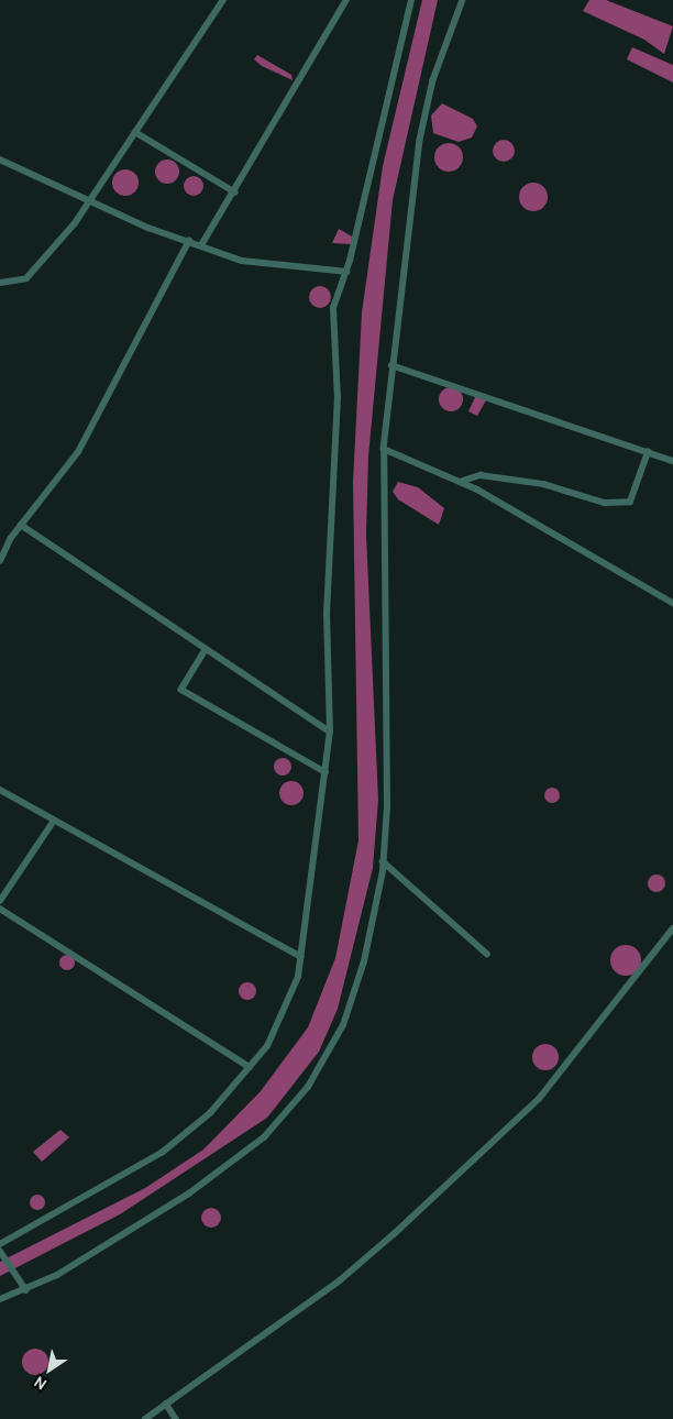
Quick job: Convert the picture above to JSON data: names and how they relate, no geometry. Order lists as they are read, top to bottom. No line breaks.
{"north":"bottom left"}
